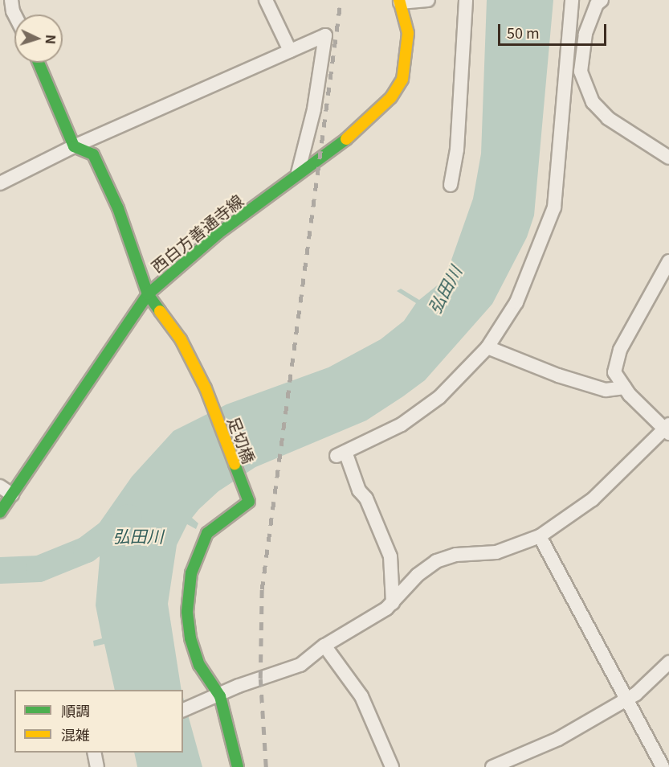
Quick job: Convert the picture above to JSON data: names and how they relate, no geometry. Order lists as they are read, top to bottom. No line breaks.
{"streets":{"street":["西白方善通寺線","足切橋"]},"crossings":[["西白方善通寺線","足切橋"]],"water":["弘田川"],"legend":["順調","混雑"],"scale_bar":"50 m","north":"right"}
